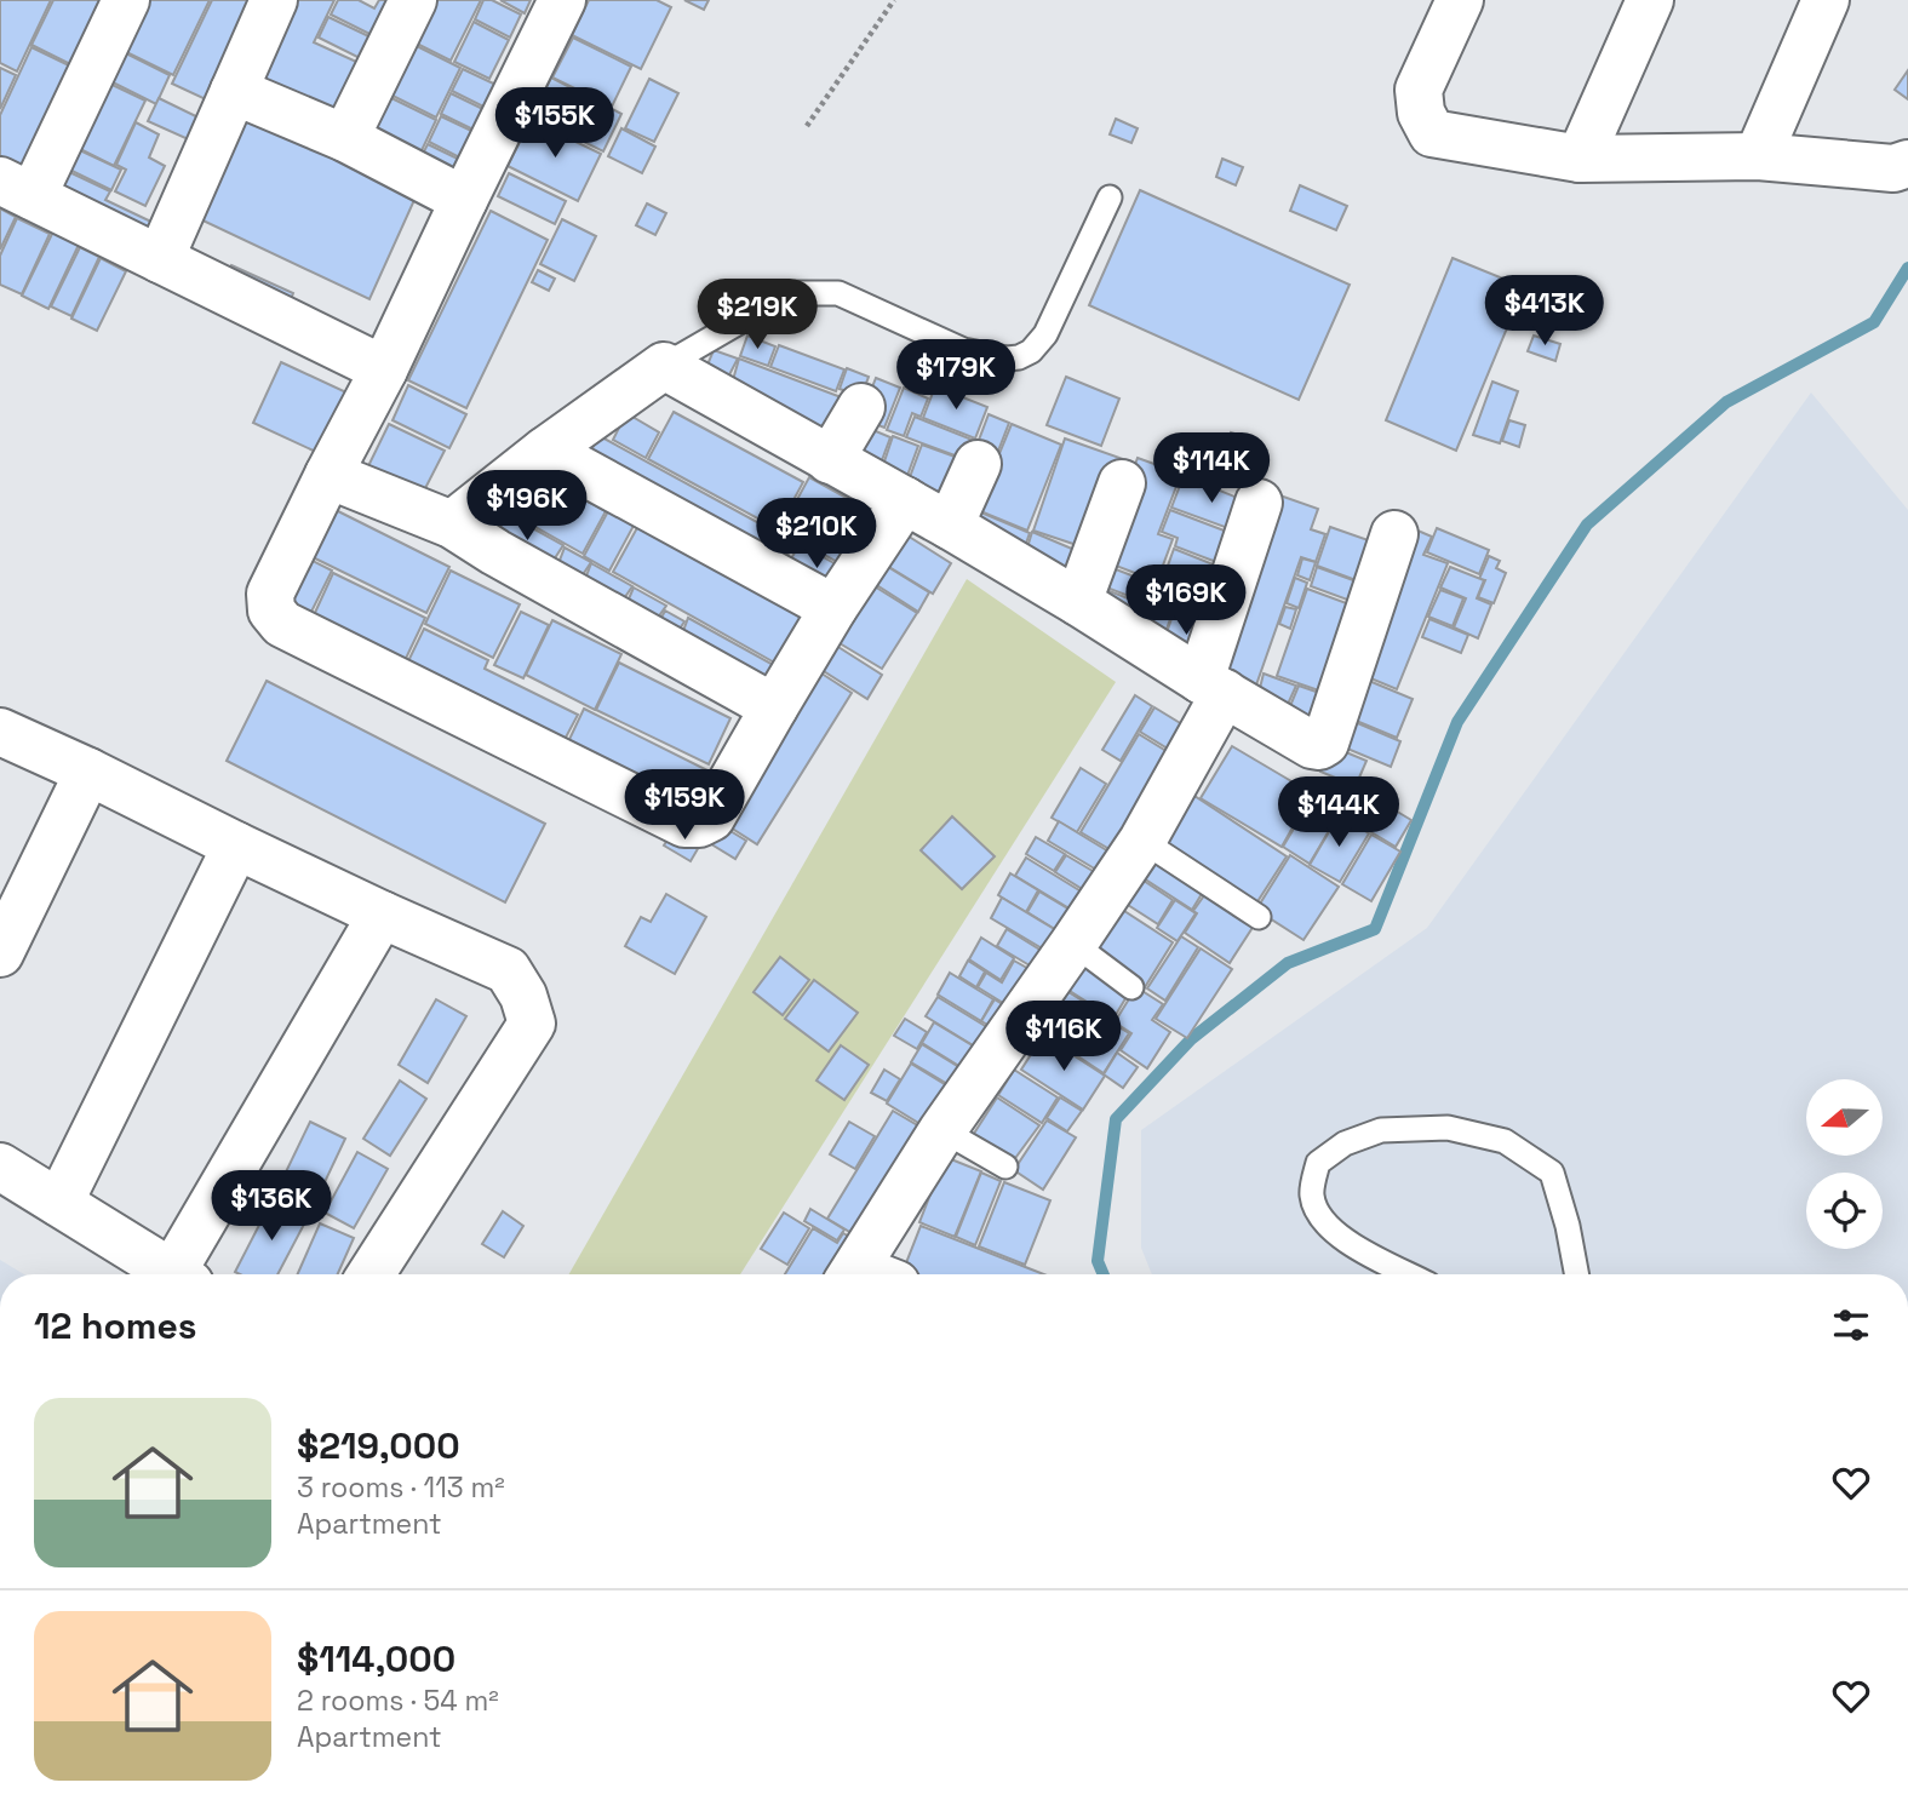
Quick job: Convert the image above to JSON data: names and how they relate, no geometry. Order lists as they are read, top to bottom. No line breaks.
{"north":"left","page":{"price":["$155K","$413K","$219K","$179K","$114K","$196K","$210K","$169K","$159K","$144K","$116K","$136K"],"heading":"12 homes","list":[{"name":"$219,000","note":"3 rooms · 113 m² · Apartment"},{"name":"$114,000","note":"2 rooms · 54 m² · Apartment"}]}}
